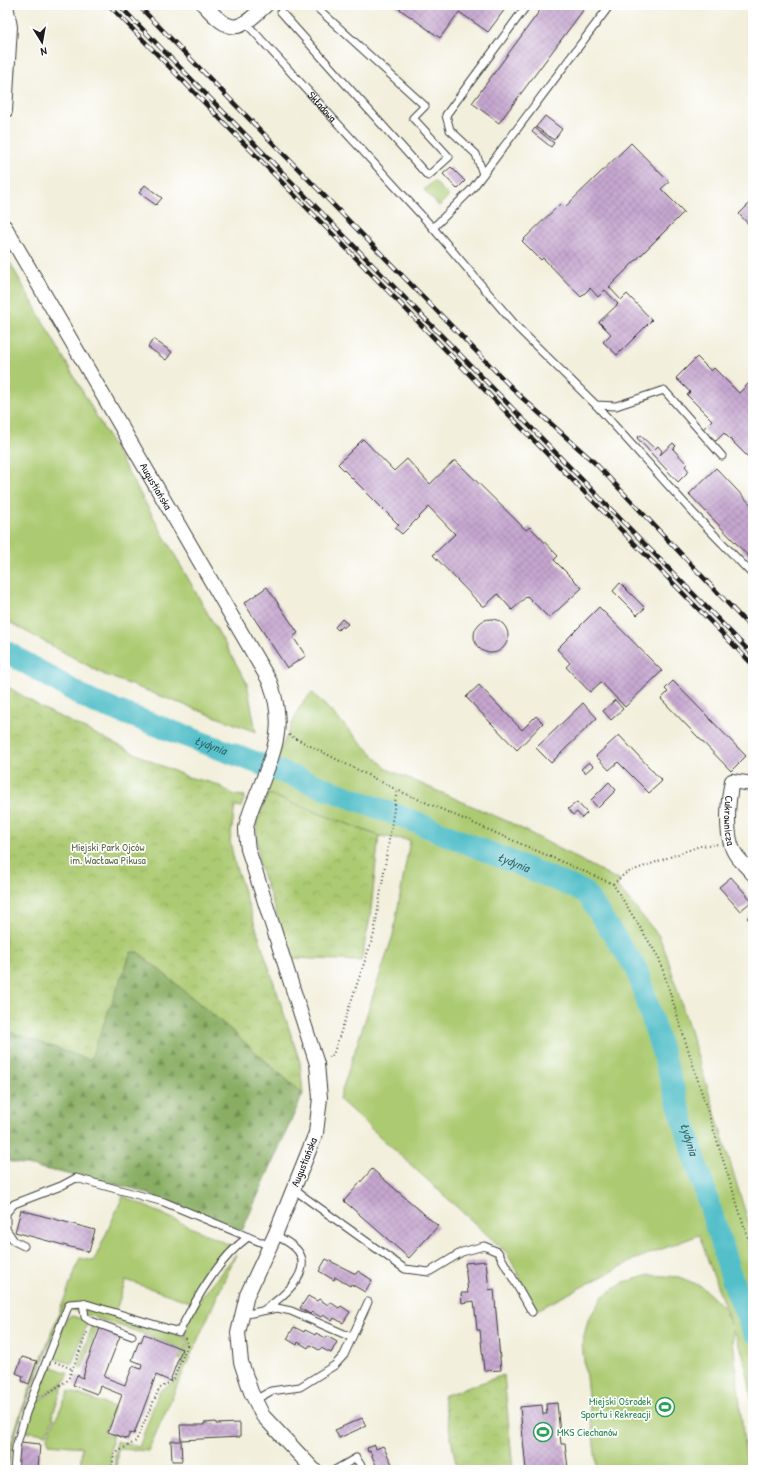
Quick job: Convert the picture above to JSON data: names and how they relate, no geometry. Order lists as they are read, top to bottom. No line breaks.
{"streets":{"street":["Augustiańska","Cukrownicza"],"lane":["Składowa"]},"water":["Łydynia"],"parks":["Miejski Park Ojców im. Wacława Pikusa"],"places":{"sports":["Miejski Ośrodek Sportu i Rekreacji","MKS Ciechanów"]},"north":"bottom"}
